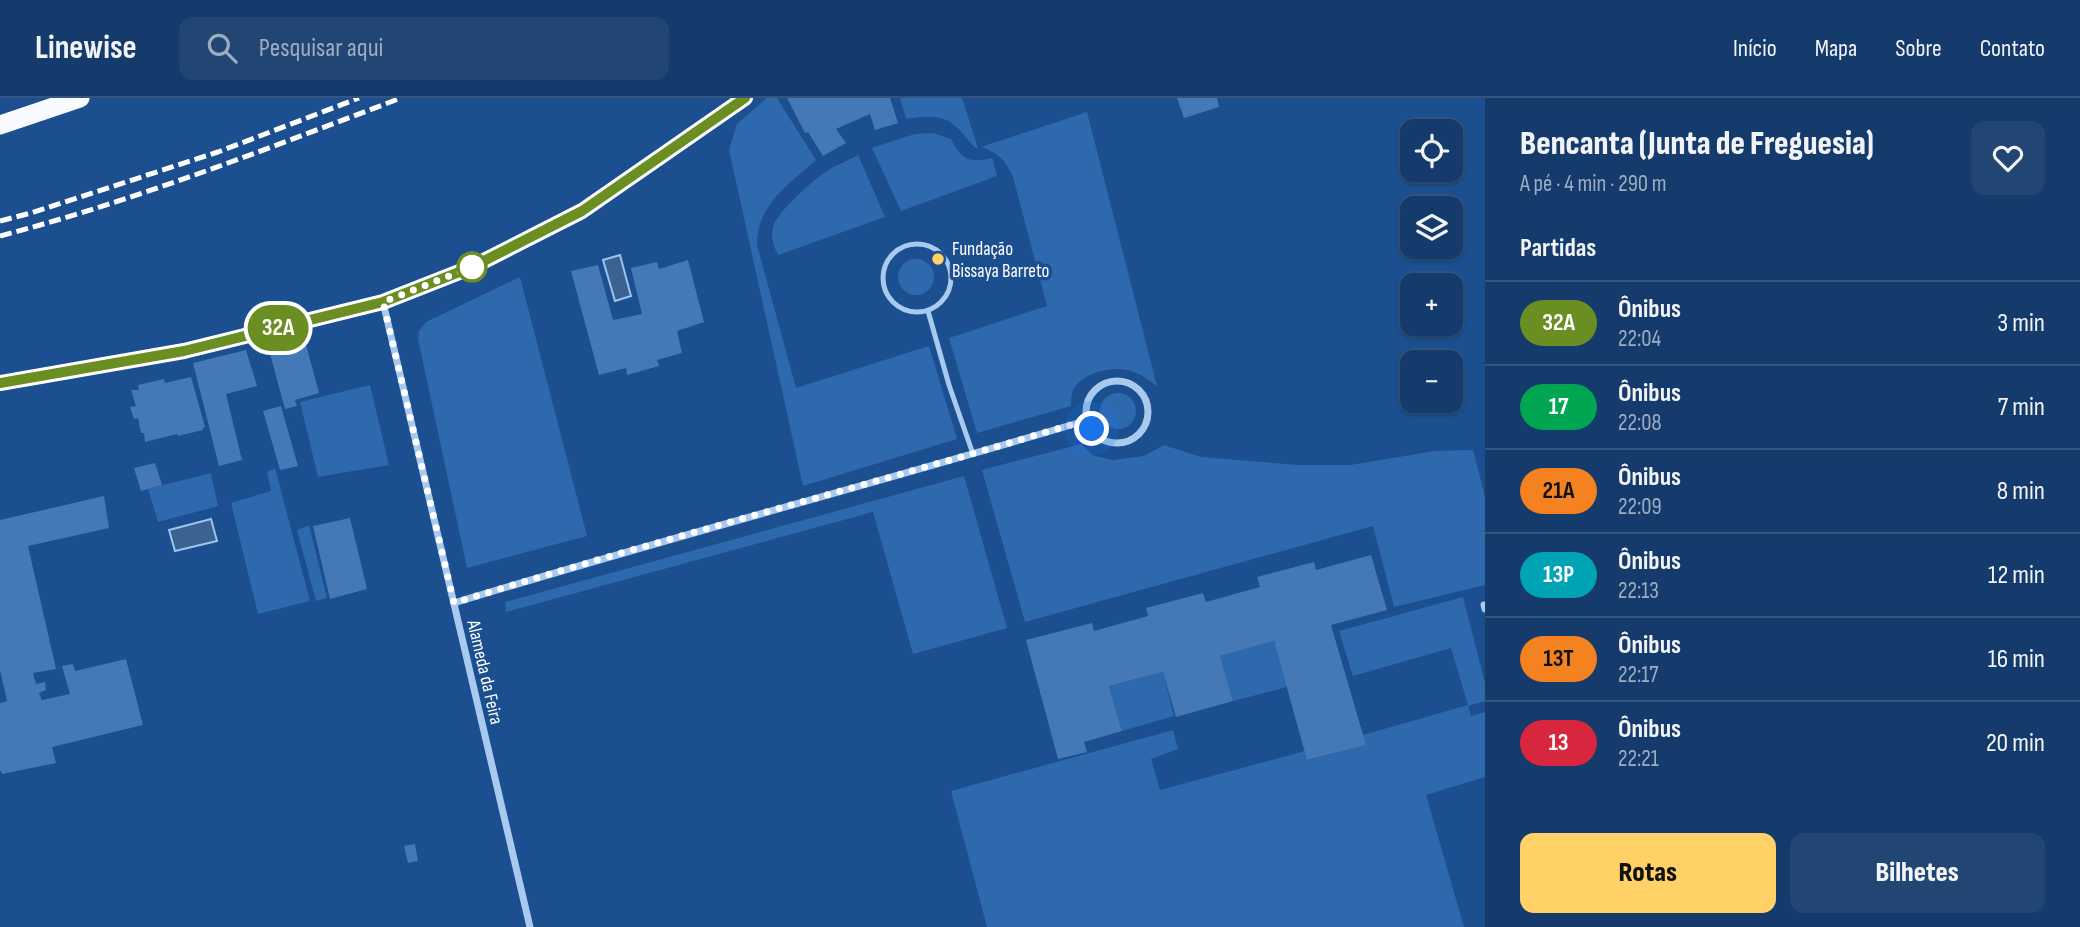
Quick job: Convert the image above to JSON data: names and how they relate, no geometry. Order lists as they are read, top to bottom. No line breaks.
{"streets":{"street":["Alameda da Feira"]},"places":["Fundação Bissaya Barreto"],"lines":["bus line 32A"],"page":{"header":"Linewise","search":"Pesquisar aqui","nav":["Início","Mapa","Sobre","Contato"],"on_map":"32A","heading":[["Bencanta (Junta de Freguesia)","A pé · 4 min · 290 m"],"Partidas"],"map_buttons":["+","−"],"list":[{"mark":"32A","name":"Ônibus","note":"22:04","value":"3 min"},{"mark":"17","name":"Ônibus","note":"22:08","value":"7 min"},{"mark":"21A","name":"Ônibus","note":"22:09","value":"8 min"},{"mark":"13P","name":"Ônibus","note":"22:13","value":"12 min"},{"mark":"13T","name":"Ônibus","note":"22:17","value":"16 min"},{"mark":"13","name":"Ônibus","note":"22:21","value":"20 min"}],"buttons":["Rotas","Bilhetes"]}}
